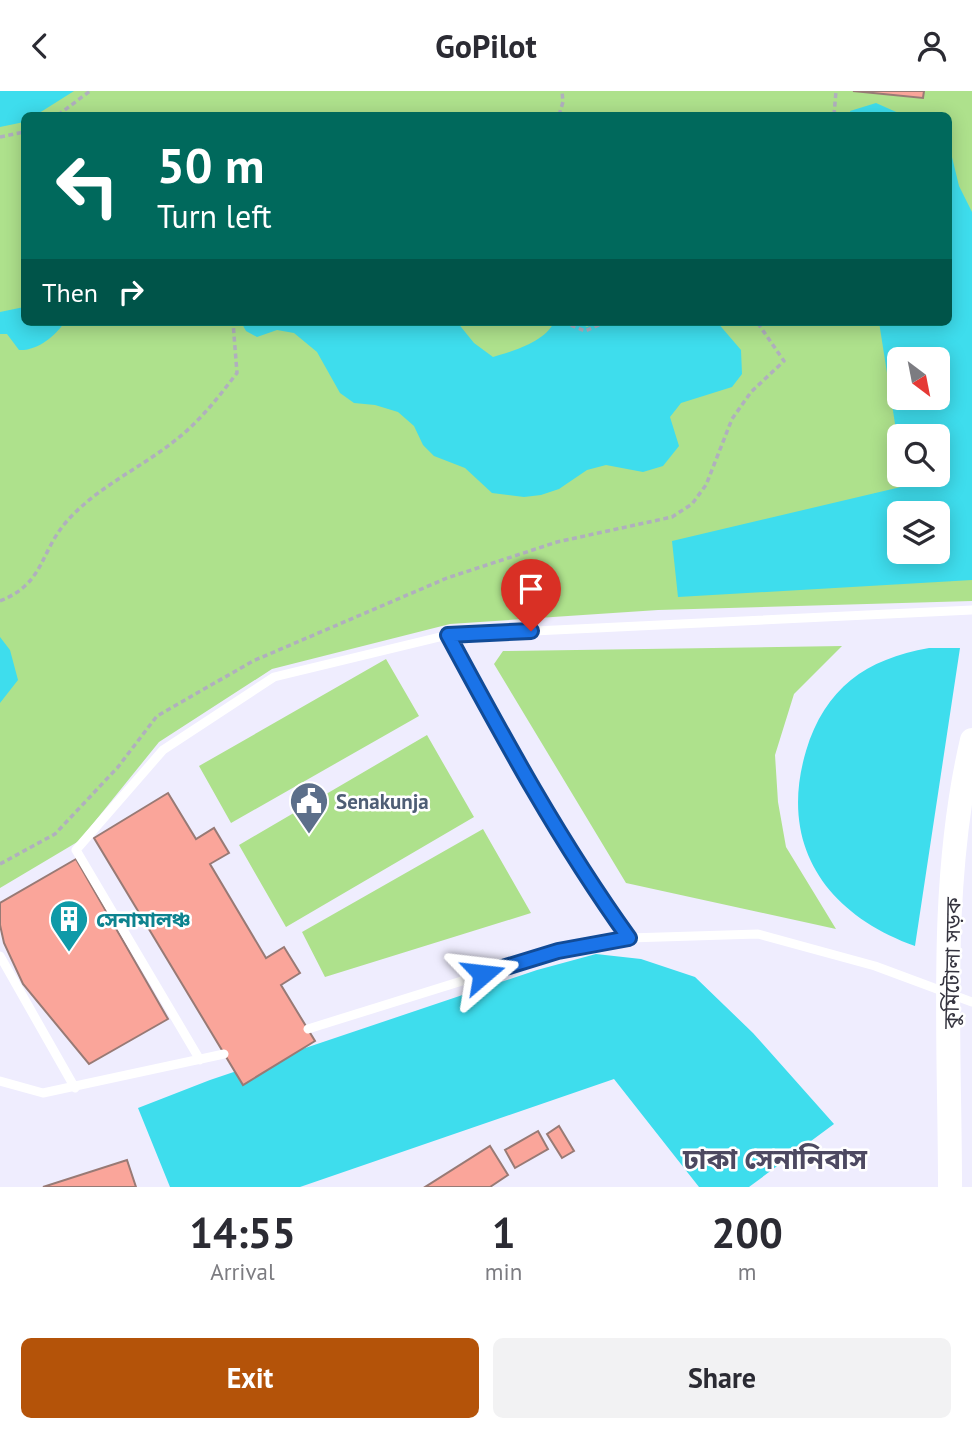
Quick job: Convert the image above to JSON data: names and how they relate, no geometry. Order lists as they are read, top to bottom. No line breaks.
{"streets":{"main road":["কুর্মিটোলা সড়ক"]},"districts":["ঢাকা সেনানিবাস"],"places":{"public building":["Senakunja"],"building":["সেনামালঞ্চ"]},"north":"bottom right","page":{"header":"GoPilot","turn":["50 m","Turn left"],"then":"Then","eta":["14:55","Arrival","1","min","200","m"],"buttons":["Exit","Share"]}}
